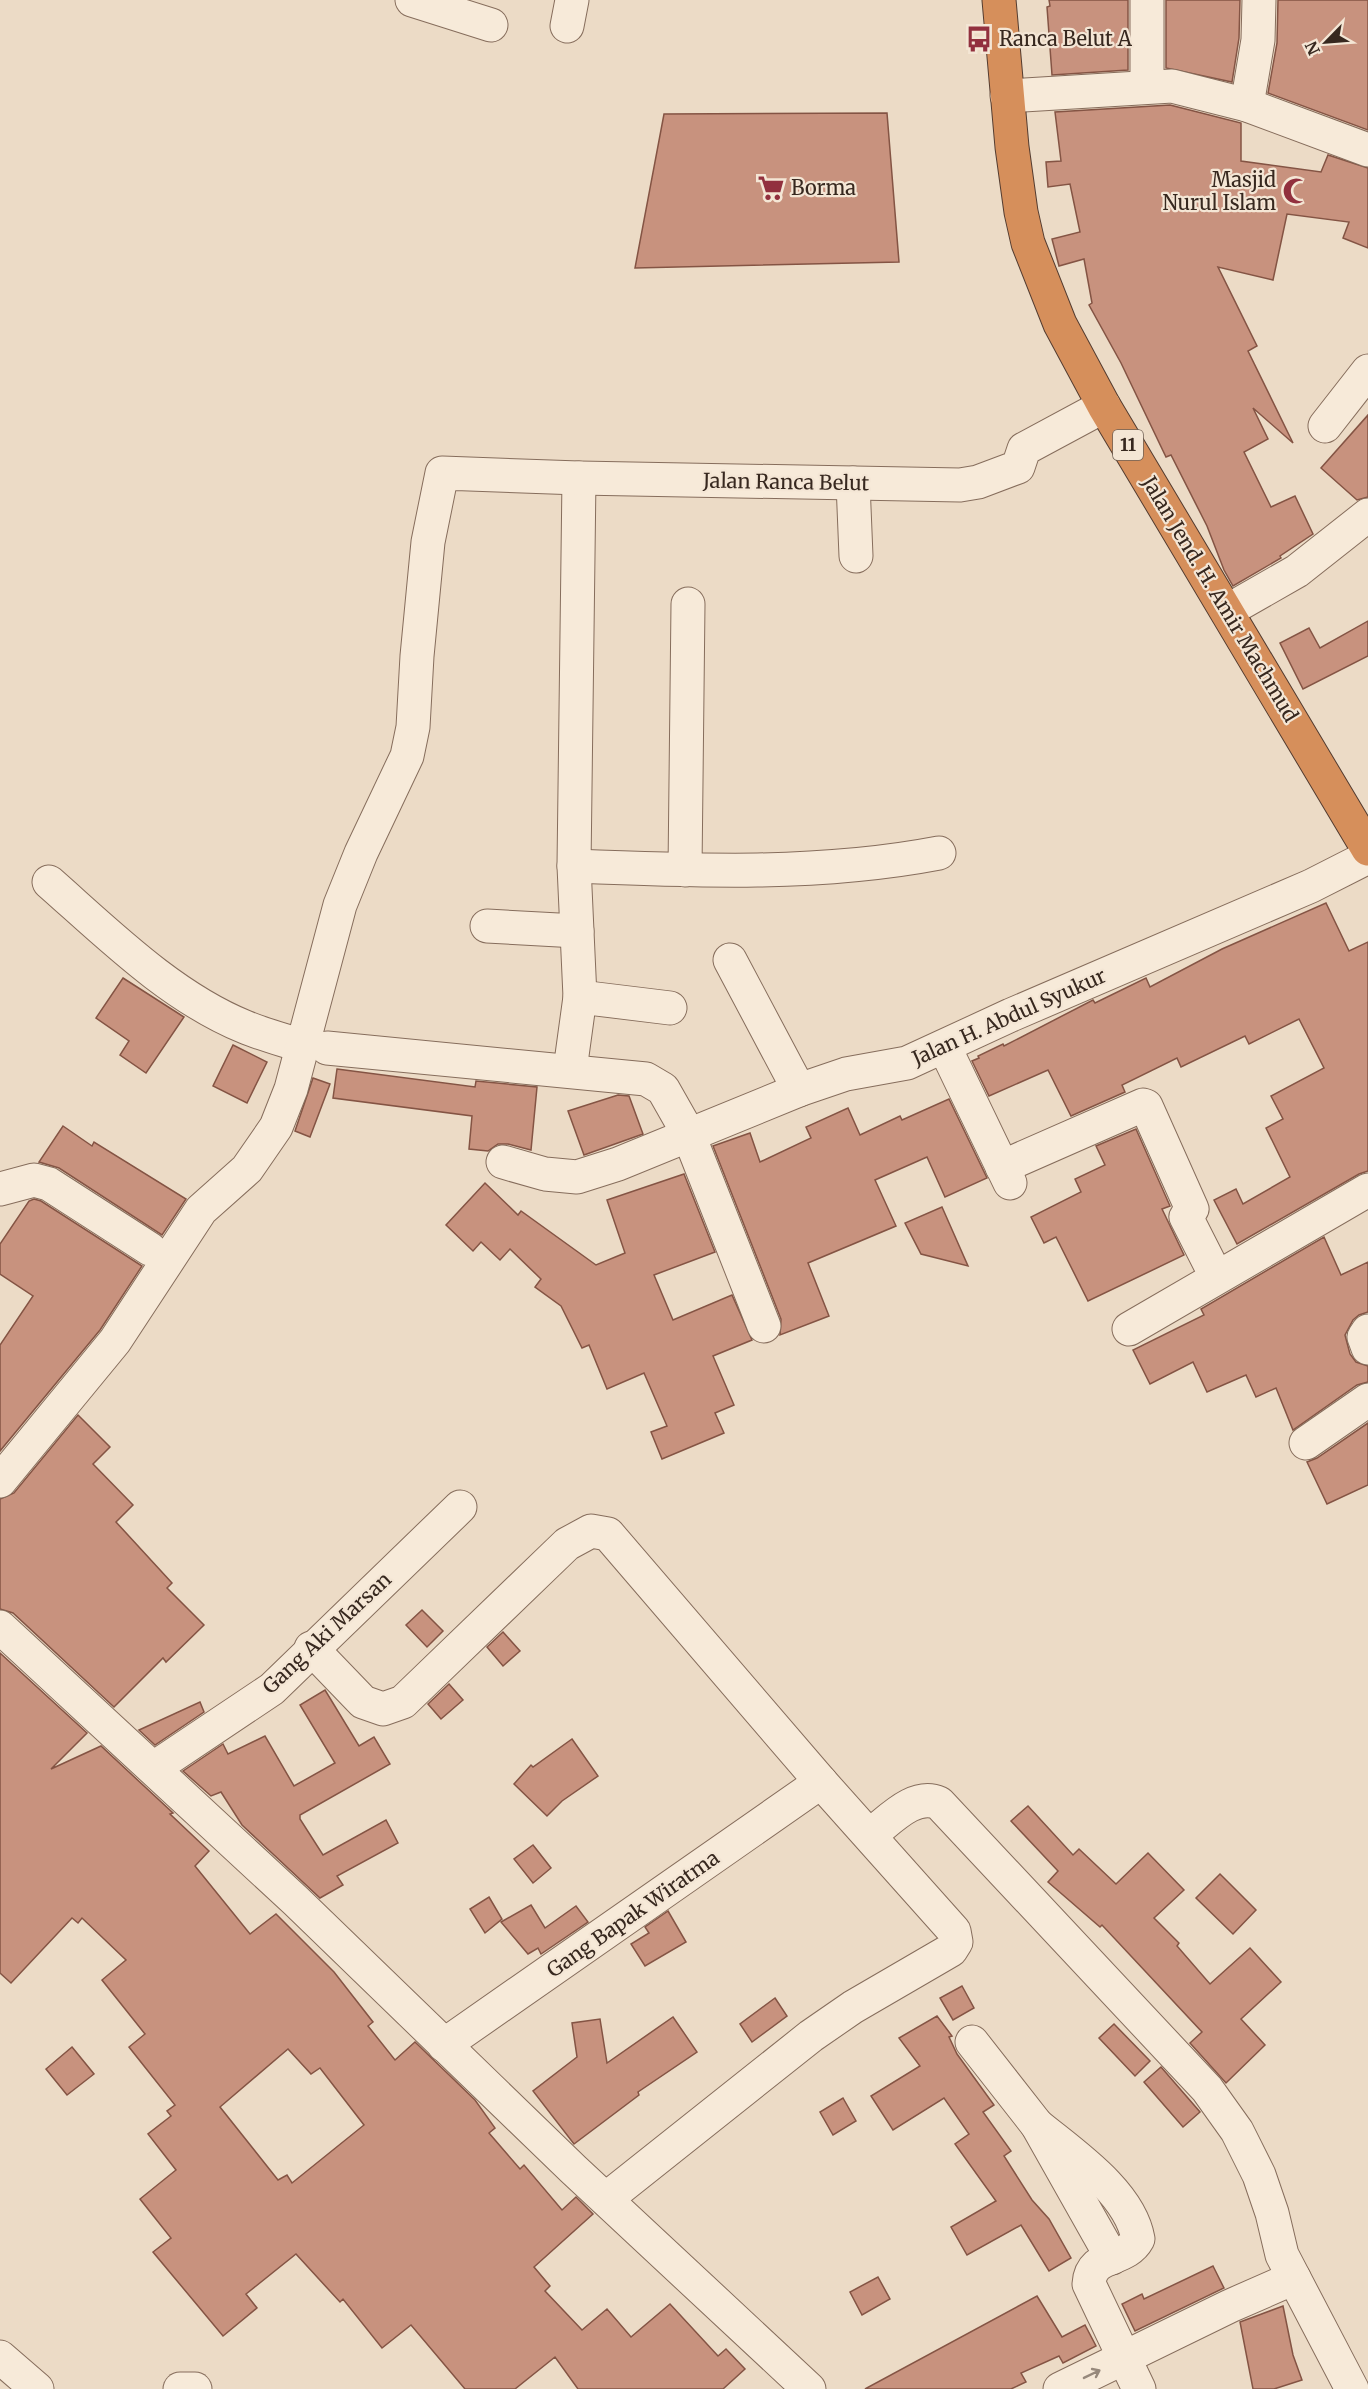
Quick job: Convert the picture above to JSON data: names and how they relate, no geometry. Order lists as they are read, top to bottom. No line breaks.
{"streets":{"highway":["11","Jalan Jend. H. Amir Machmud"],"street":["Jalan Ranca Belut","Jalan H. Abdul Syukur","Gang Aki Marsan","Gang Bapak Wiratma"]},"crossings":[["Jalan Ranca Belut","Jalan Jend. H. Amir Machmud"]],"places":{"bus stop":["Ranca Belut A"],"supermarket":["Borma"],"mosque":["Masjid Nurul Islam"]},"north":"bottom left"}
